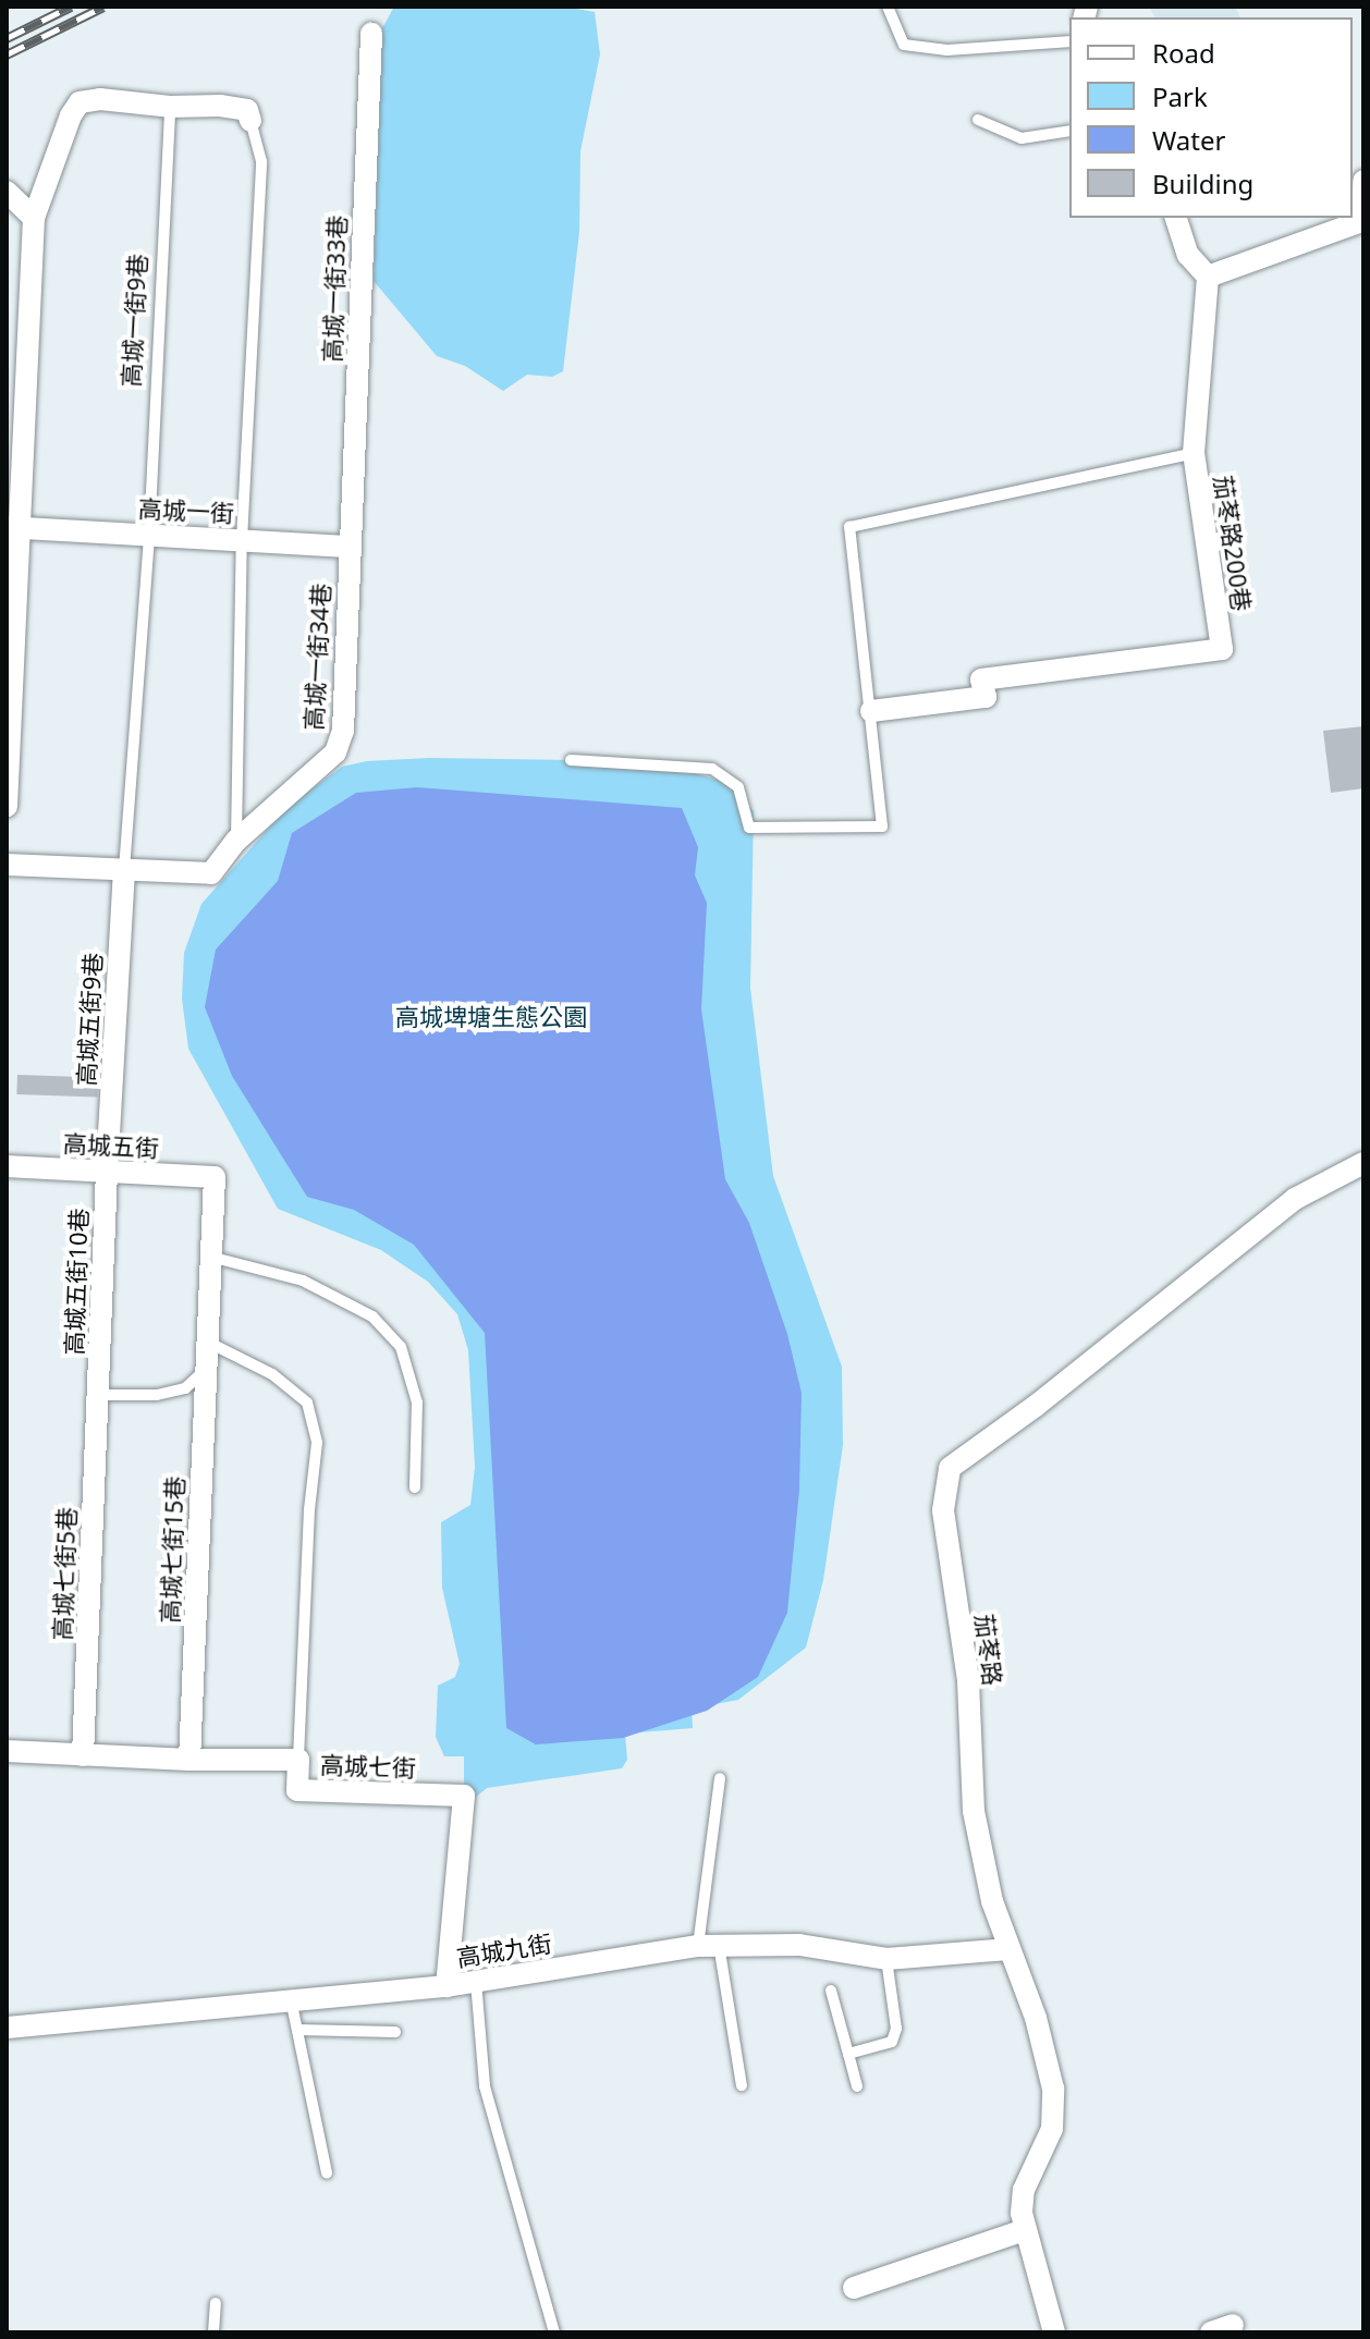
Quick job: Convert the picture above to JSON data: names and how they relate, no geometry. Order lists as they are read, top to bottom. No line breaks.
{"streets":{"street":["高城一街33巷","高城一街","茄苳路200巷","高城一街34巷","高城五街9巷","高城五街","高城五街10巷","高城七街15巷","高城七街5巷","茄苳路","高城七街","高城九街"],"lane":["高城一街9巷"]},"crossings":[["高城一街33巷","高城一街"],["高城一街33巷","高城一街34巷"],["高城一街9巷","高城一街"],["高城一街9巷","高城一街34巷"],["高城一街9巷","高城五街9巷"],["高城一街","高城一街34巷"],["高城一街34巷","高城五街9巷"],["高城五街9巷","高城五街"],["高城五街9巷","高城五街10巷"],["高城五街","高城五街10巷"],["高城五街","高城七街15巷"],["高城五街10巷","高城七街5巷"],["高城七街15巷","高城七街"],["高城七街5巷","高城七街"],["茄苳路","高城九街"],["高城七街","高城九街"]],"parks":["高城埤塘生態公園"],"legend":["Road","Park","Water","Building"]}
